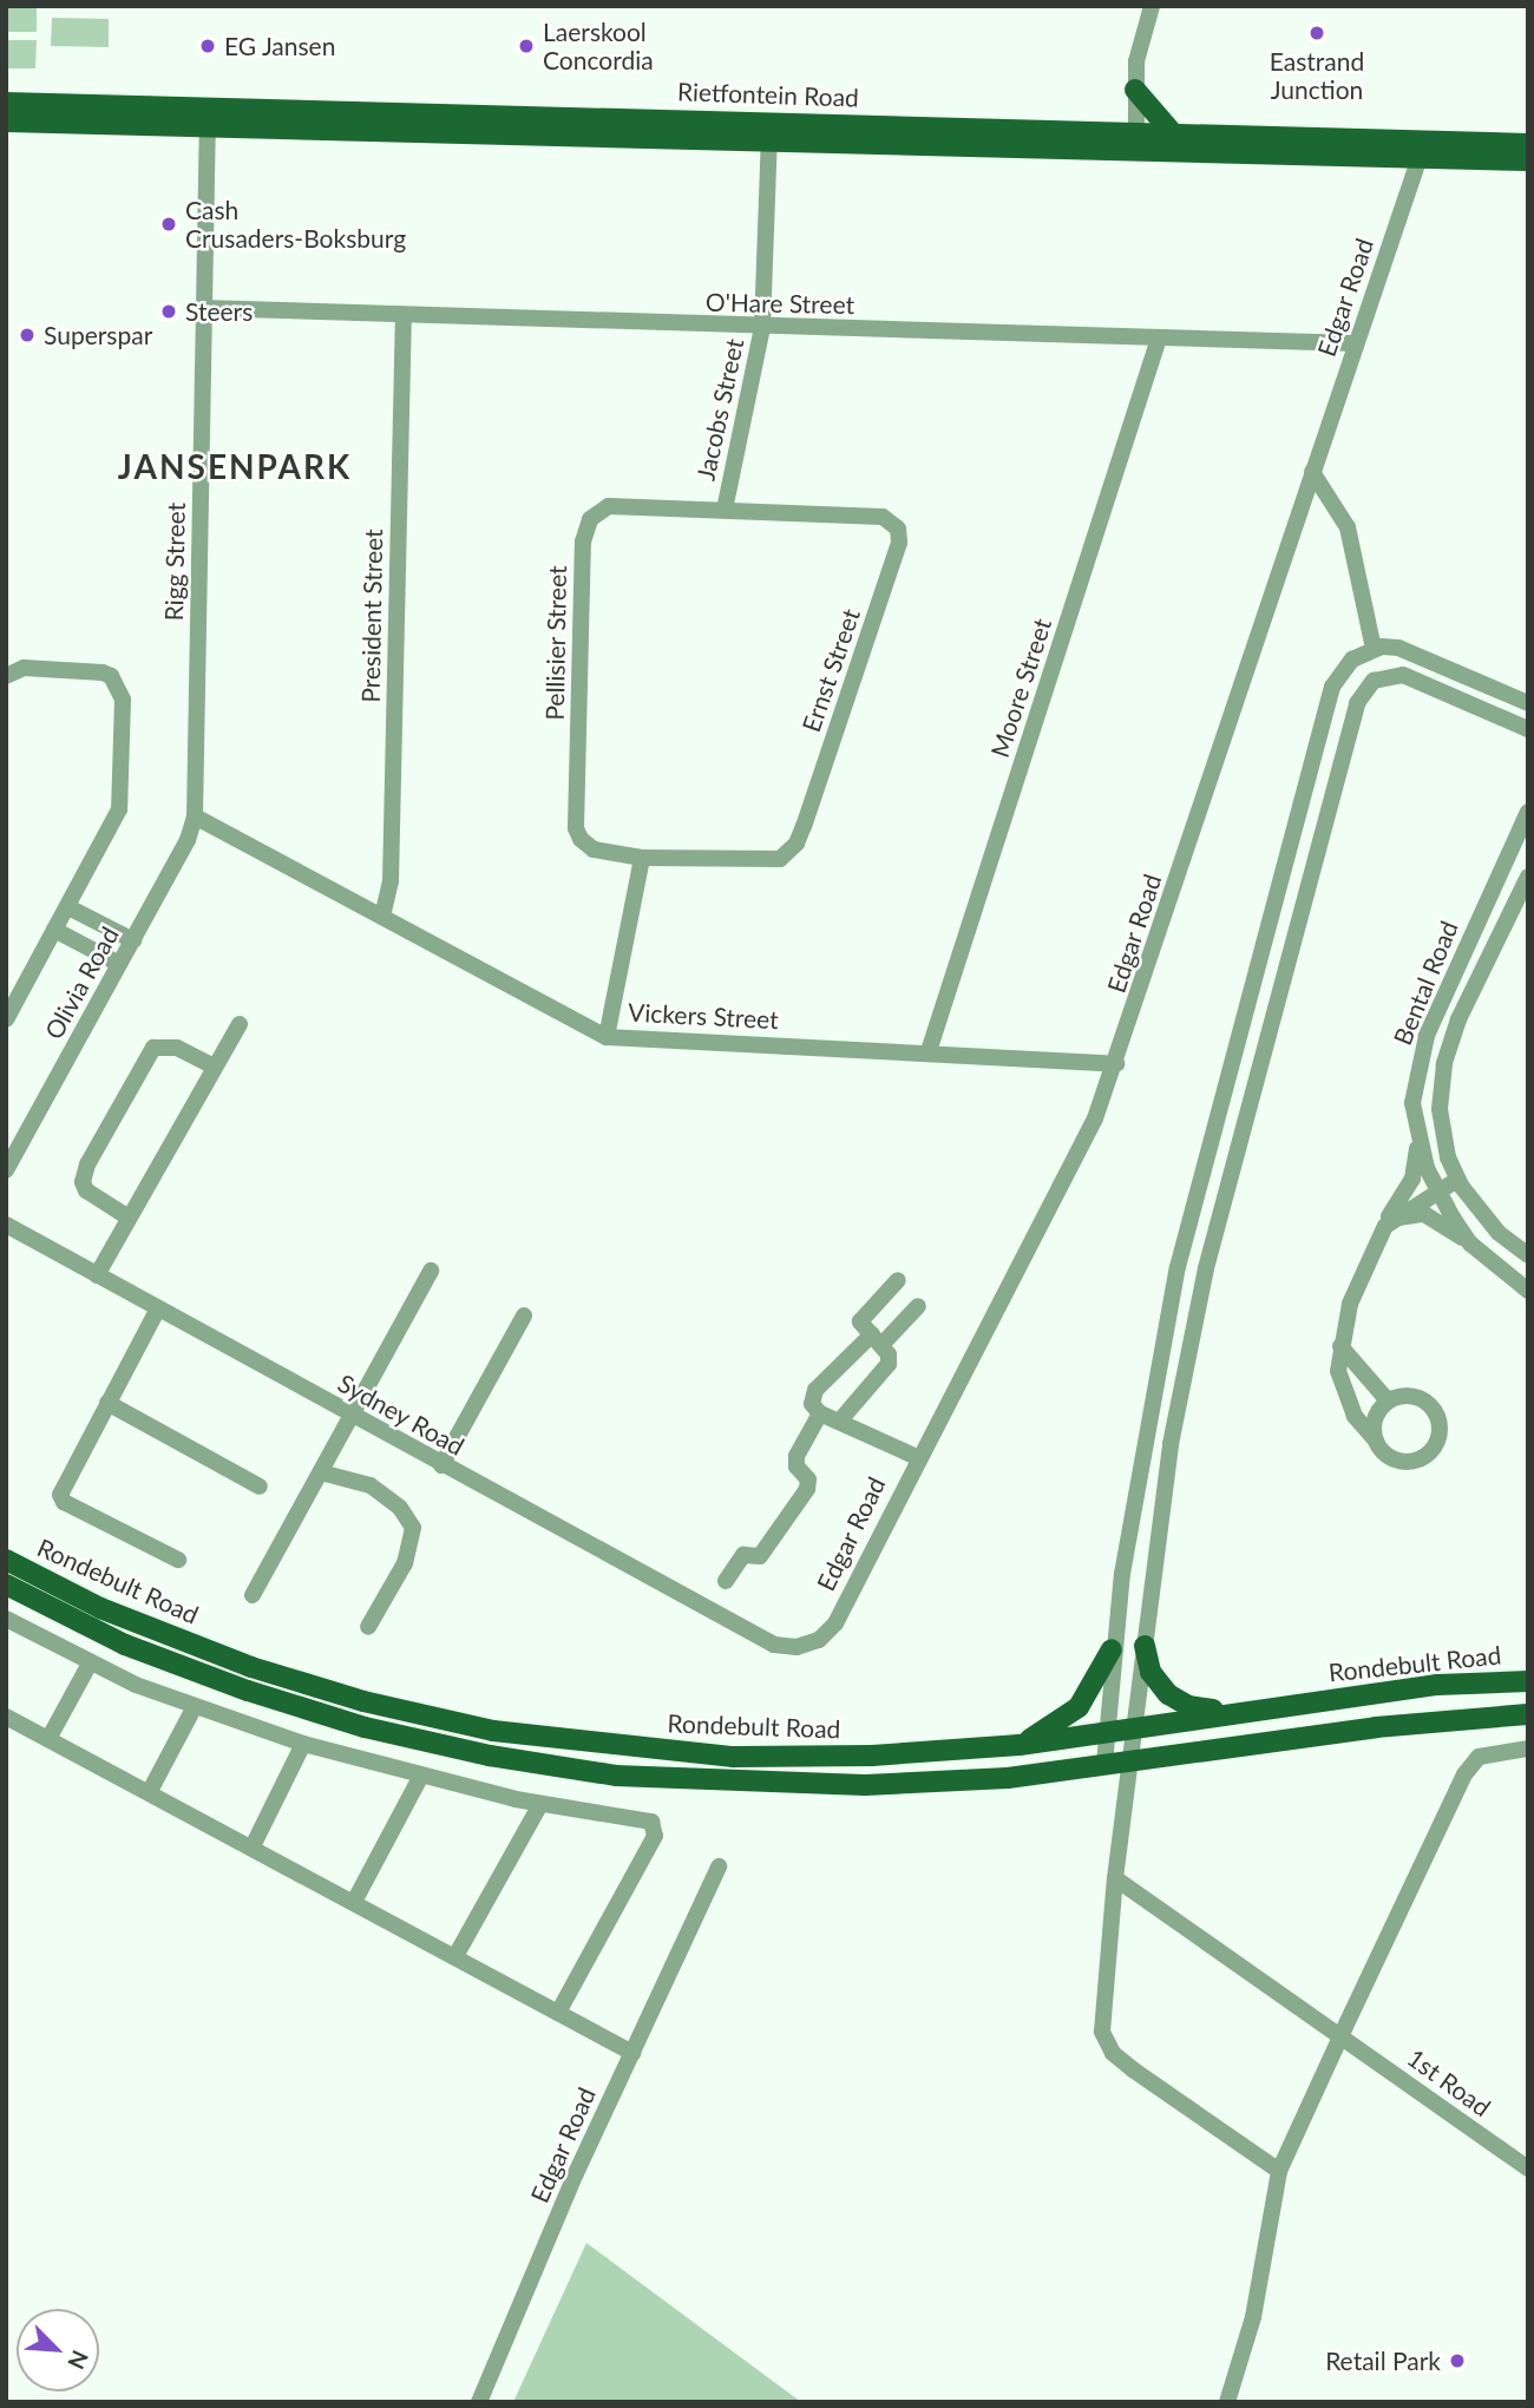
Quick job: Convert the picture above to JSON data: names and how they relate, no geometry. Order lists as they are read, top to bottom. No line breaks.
{"streets":{"main road":["Rietfontein Road","Rondebult Road"],"street":["Edgar Road","O'Hare Street","Jacobs Street","Rigg Street","President Street","Pellisier Street","Ernst Street","Moore Street","Olivia Road","Bental Road","Vickers Street","Sydney Road","1st Road"]},"crossings":[["Rietfontein Road","Edgar Road"],["Rietfontein Road","Jacobs Street"],["Rietfontein Road","Rigg Street"],["Edgar Road","O'Hare Street"],["Edgar Road","Vickers Street"],["Edgar Road","Sydney Road"],["O'Hare Street","Jacobs Street"],["O'Hare Street","Rigg Street"],["O'Hare Street","President Street"],["O'Hare Street","Moore Street"],["Jacobs Street","Pellisier Street"],["Jacobs Street","Ernst Street"],["Rigg Street","Olivia Road"],["Rigg Street","Vickers Street"],["President Street","Vickers Street"],["Pellisier Street","Ernst Street"],["Moore Street","Vickers Street"],["Olivia Road","Vickers Street"]],"districts":["JANSENPARK"],"places":["Eastrand Junction","EG Jansen","Laerskool Concordia","Cash Crusaders-Boksburg","Steers","Superspar","Retail Park"],"north":"bottom right"}
